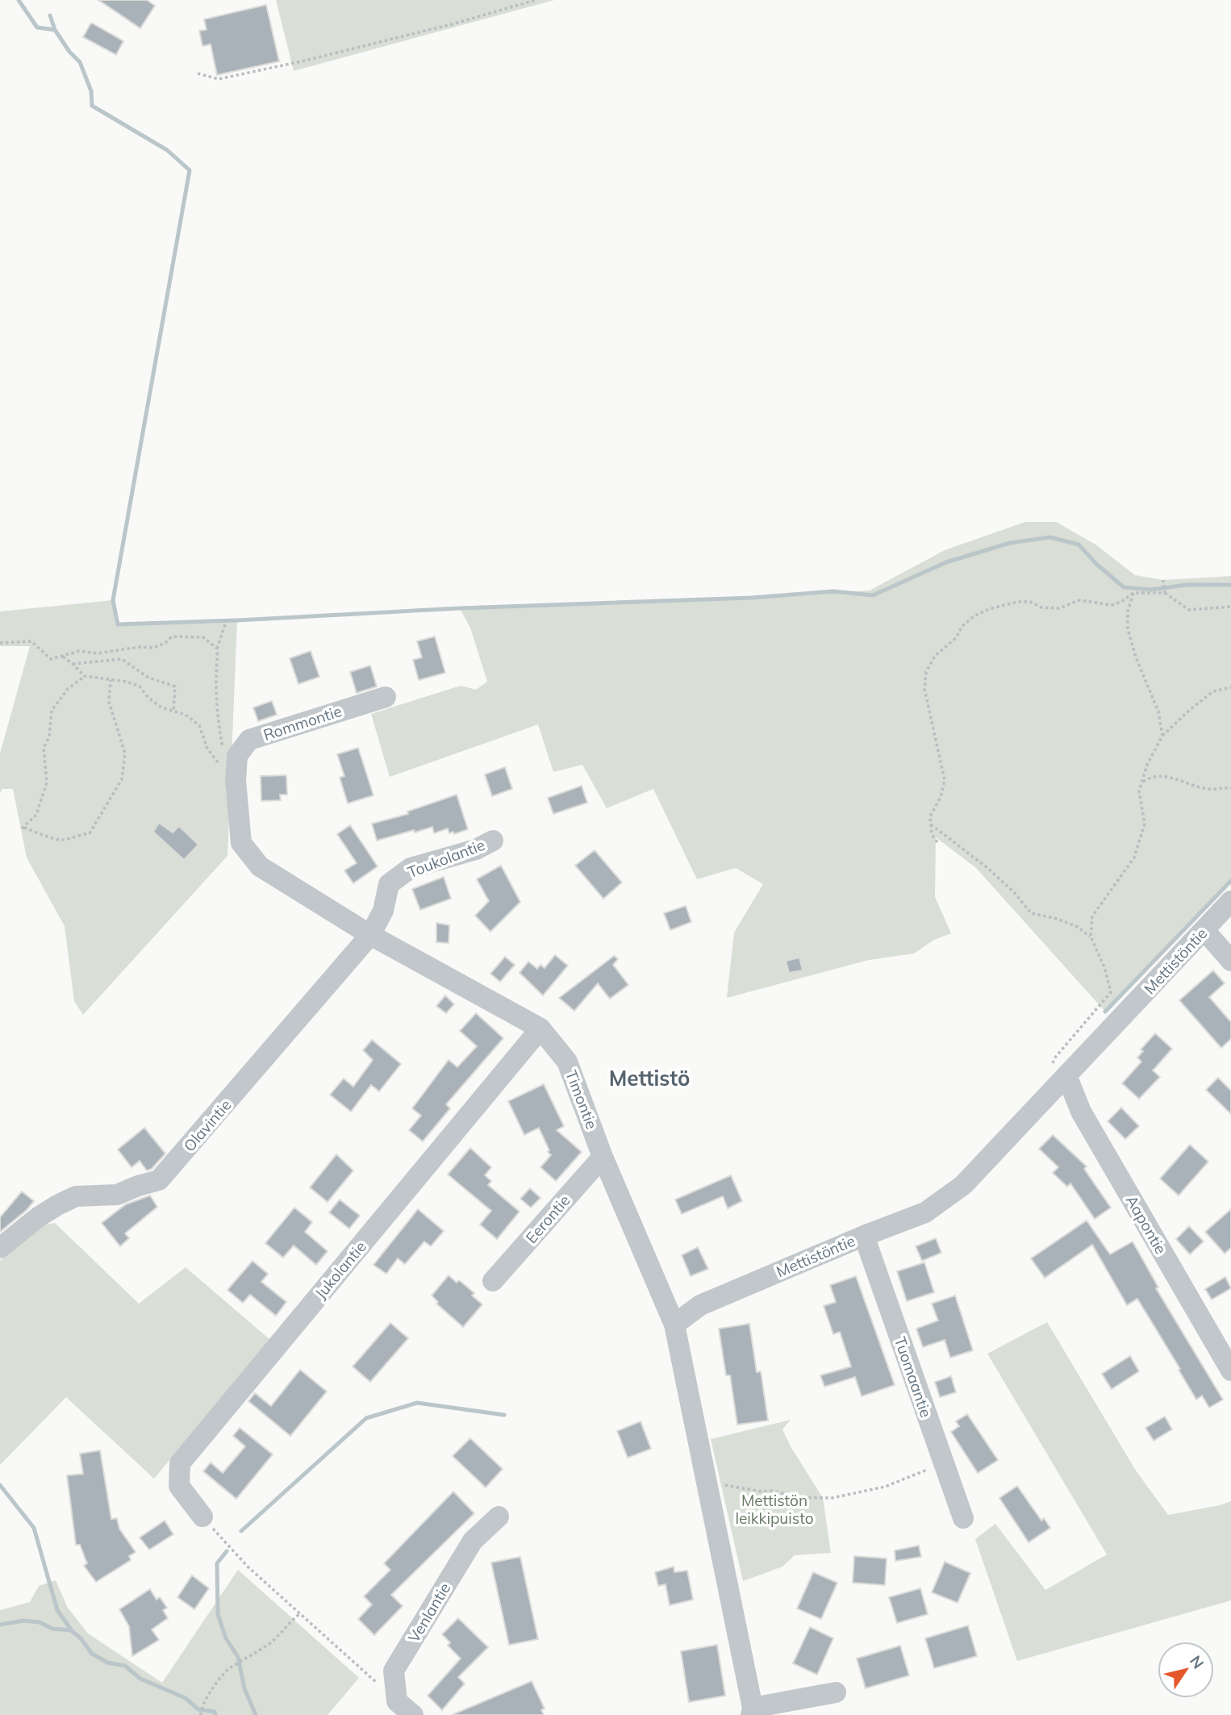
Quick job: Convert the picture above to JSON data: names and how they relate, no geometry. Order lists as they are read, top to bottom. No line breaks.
{"streets":{"street":["Rommontie","Toukolantie","Mettistöntie","Timontie","Olavintie","Eerontie","Aapontie","Jukolantie","Tuomaantie","Venlantie"]},"crossings":[["Rommontie","Toukolantie"],["Rommontie","Timontie"],["Rommontie","Olavintie"],["Toukolantie","Timontie"],["Toukolantie","Olavintie"],["Mettistöntie","Timontie"],["Mettistöntie","Aapontie"],["Mettistöntie","Tuomaantie"],["Timontie","Olavintie"],["Timontie","Eerontie"],["Timontie","Jukolantie"]],"districts":["Mettistö"],"parks":["Mettistön leikkipuisto"],"north":"top right"}
